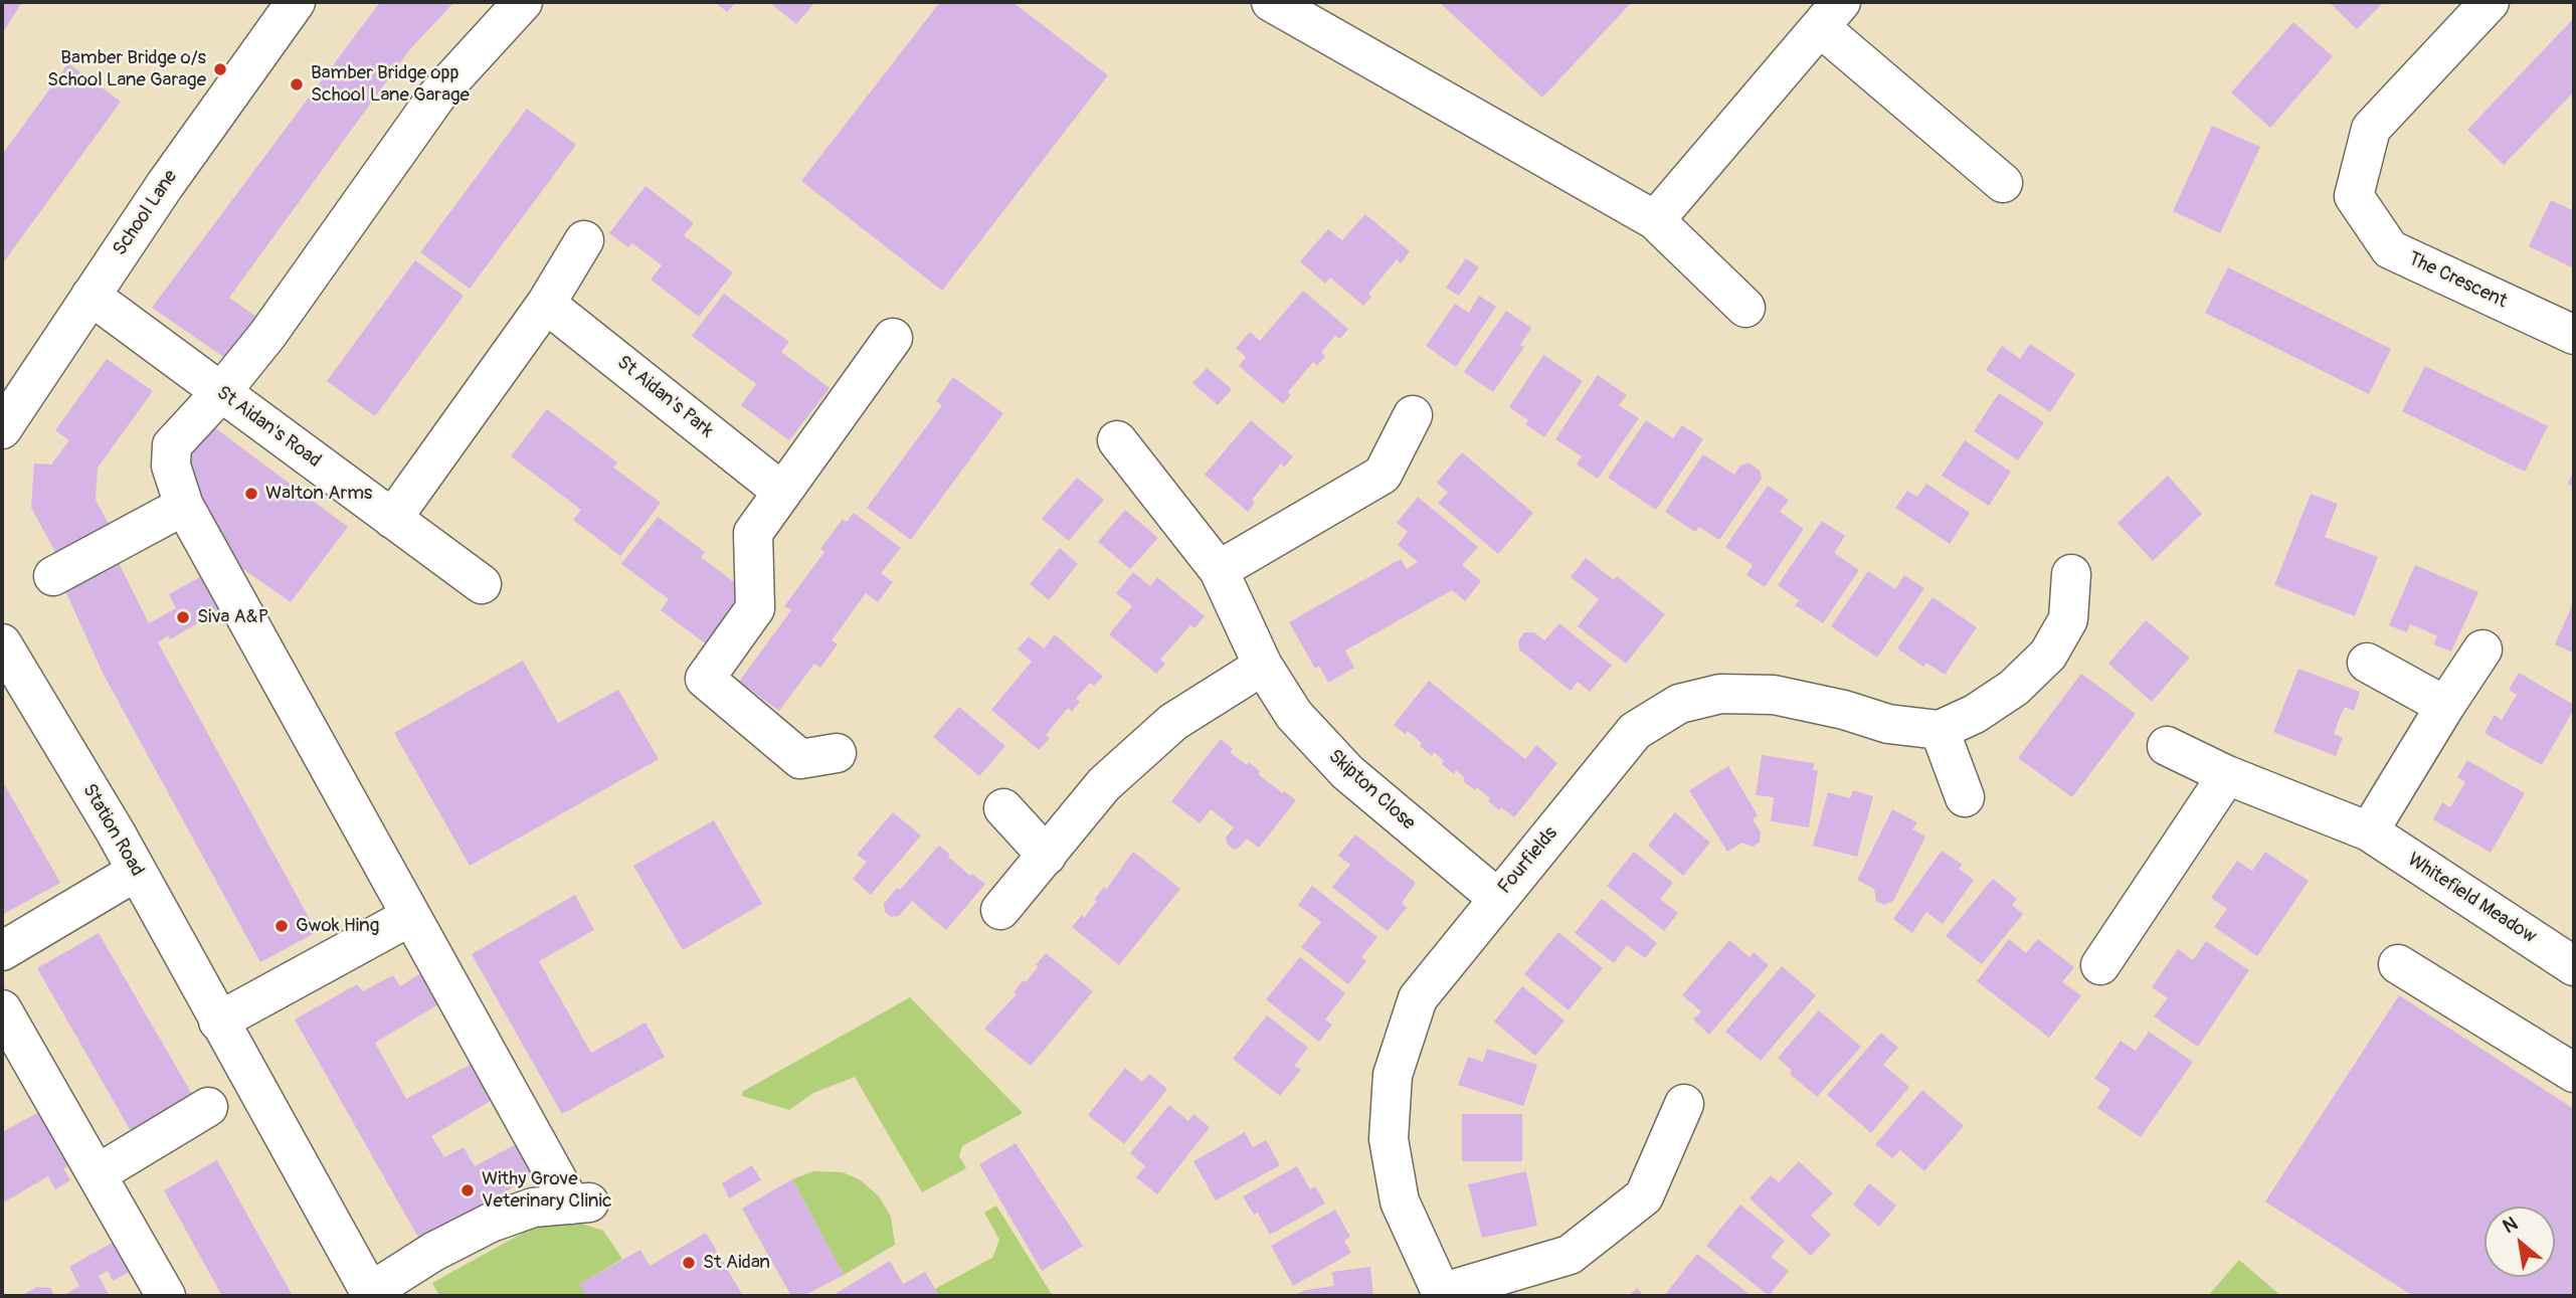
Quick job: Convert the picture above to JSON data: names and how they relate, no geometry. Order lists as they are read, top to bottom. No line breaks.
{"streets":{"street":["School Lane","The Crescent","St Aidan's Park","St Aidan's Road","Skipton Close","Station Road","Fourfields","Whitefield Meadow"]},"crossings":[["School Lane","St Aidan's Road"],["Skipton Close","Fourfields"]],"places":["Bamber Bridge o/s School Lane Garage","Bamber Bridge opp School Lane Garage","Walton Arms","Siva A&P","Gwok Hing","Withy Grove Veterinary Clinic","St Aidan"],"north":"top left"}
